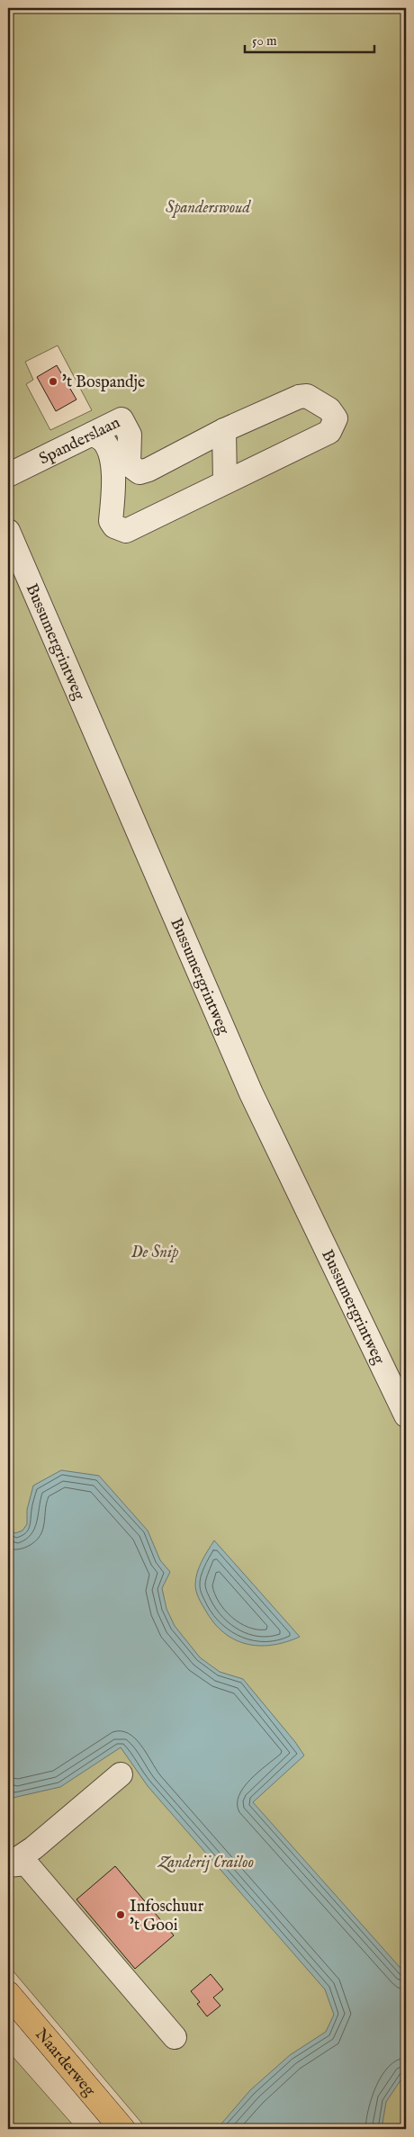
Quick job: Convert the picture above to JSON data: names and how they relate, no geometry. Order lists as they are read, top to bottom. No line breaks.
{"streets":{"main road":["Naarderweg"],"street":["Spanderslaan","Bussumergrintweg"]},"parks":["Spanderswoud","De Snip","Zanderij Crailoo"],"places":["'t Bospandje","Infoschuur 't Gooi"],"scale_bar":"50 m"}
